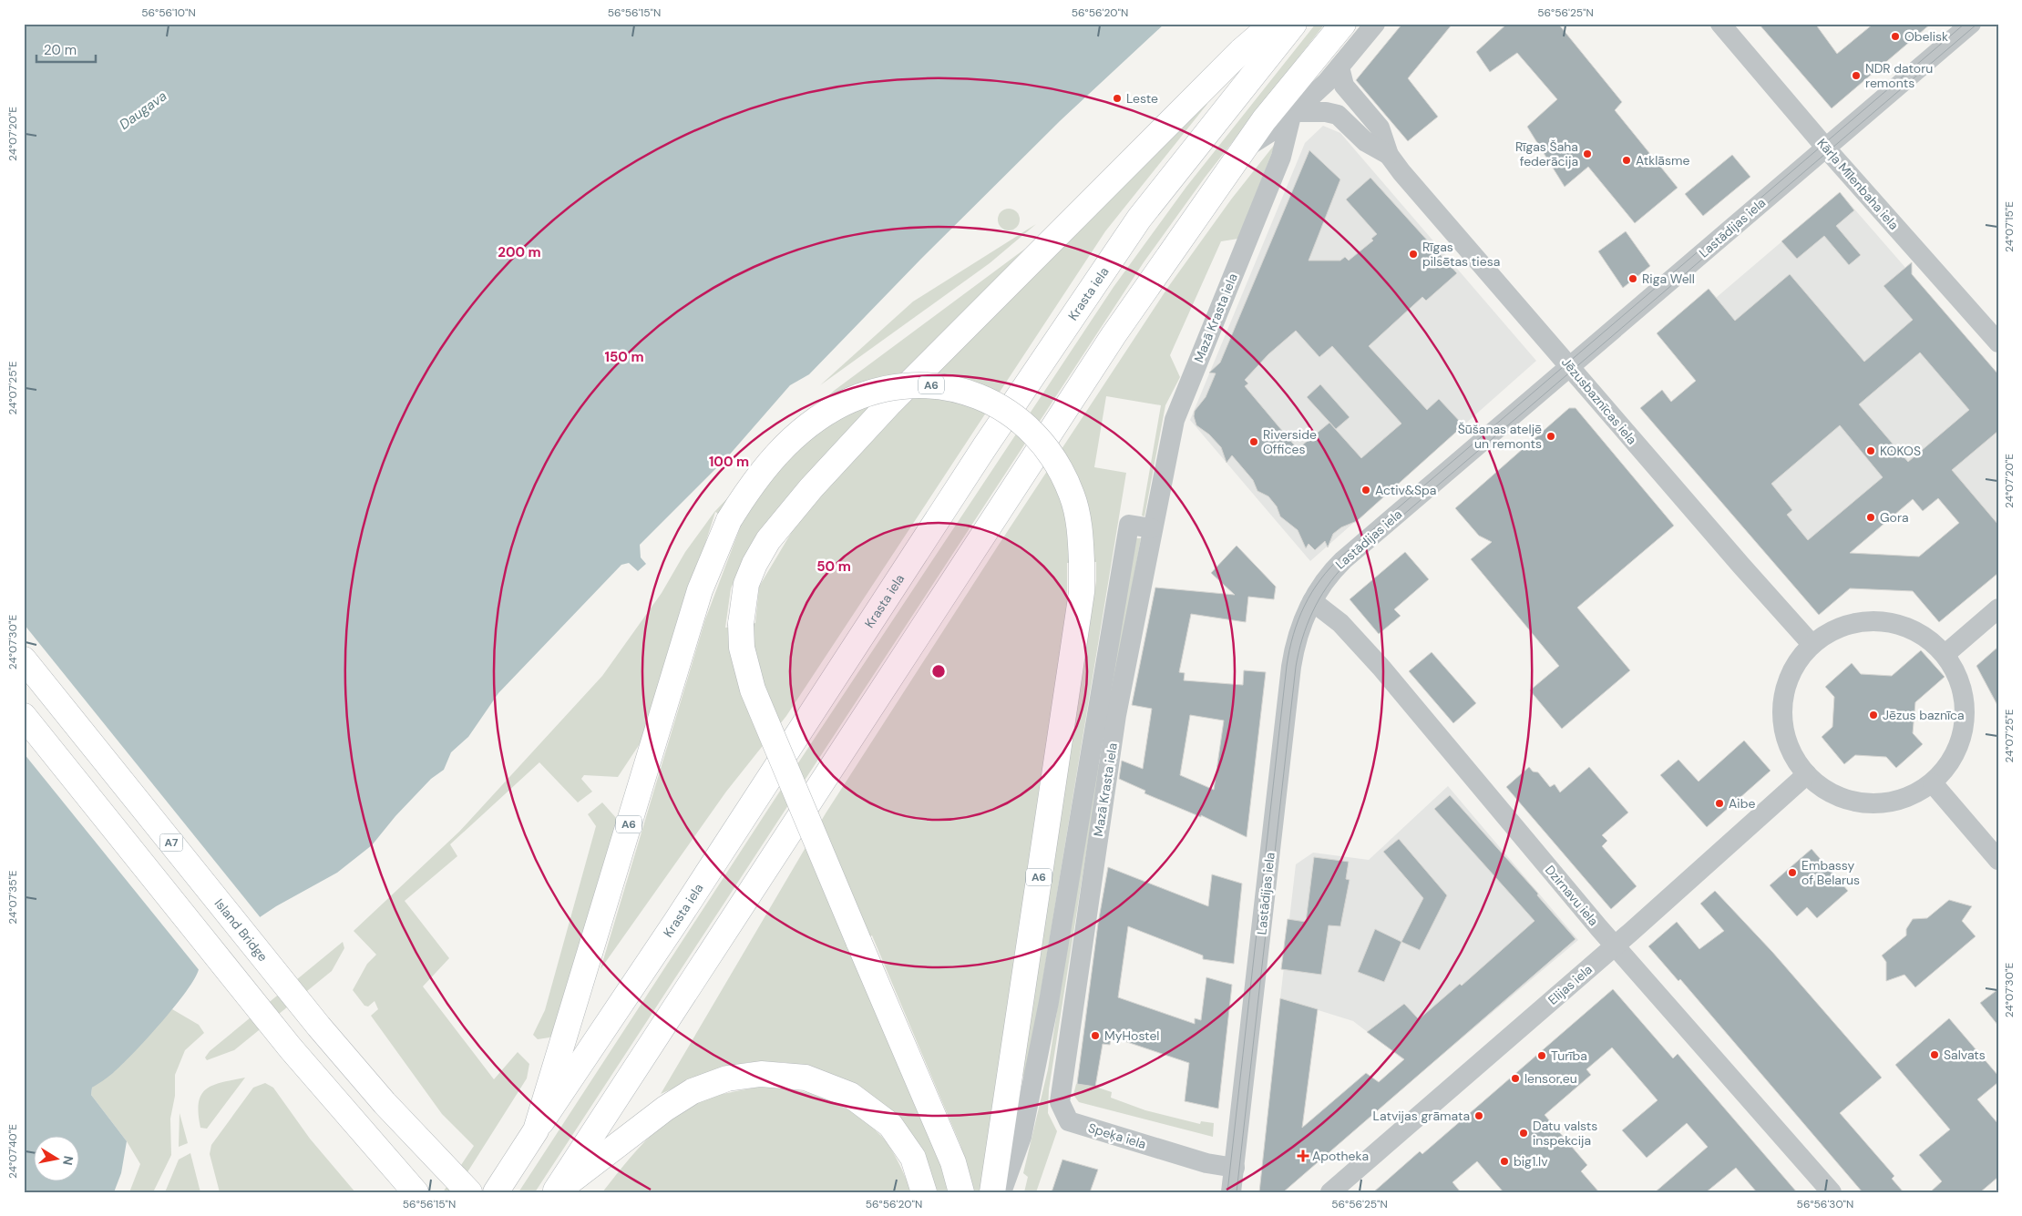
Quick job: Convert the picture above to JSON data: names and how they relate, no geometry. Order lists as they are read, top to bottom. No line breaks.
{"streets":{"main road":["Krasta iela","A6","A7","Island Bridge"],"street":["Kārļa Mīlenbaha iela","Lastādijas iela","Mazā Krasta iela","Jēzusbaznīcas iela","Dzirnavu iela","Elijas iela","Speķa iela"]},"crossings":[["Kārļa Mīlenbaha iela","Lastādijas iela"],["Lastādijas iela","Jēzusbaznīcas iela"],["Lastādijas iela","Dzirnavu iela"],["Lastādijas iela","Speķa iela"],["Krasta iela","A6"],["Mazā Krasta iela","Jēzusbaznīcas iela"],["Mazā Krasta iela","Speķa iela"],["Dzirnavu iela","Elijas iela"]],"water":["Daugava"],"places":{"other":["Obelisk","NDR datoru remonts","Leste","Rīgas Šaha federācija","Atklāsme","Rīgas pilsētas tiesa","Riga Well","Šūšanas ateljē un remonts","Riverside Offices","KOKOS","Activ&Spa","Gora","Jēzus baznīca","Aibe","Embassy of Belarus","MyHostel","Salvats","Turība","lensor.eu","Latvijas grāmata","Datu valsts inspekcija","big1.lv"],"health":["Apotheka"]},"scale_bar":"20 m","north":"right","coordinates":["56°56'10\"N","56°56'15\"N","56°56'20\"N","56°56'25\"N","24°07'20\"E","24°07'15\"E","24°07'25\"E","24°07'30\"E","24°07'35\"E","24°07'40\"E","56°56'30\"N"],"rings":["200 m","150 m","100 m","50 m"]}
